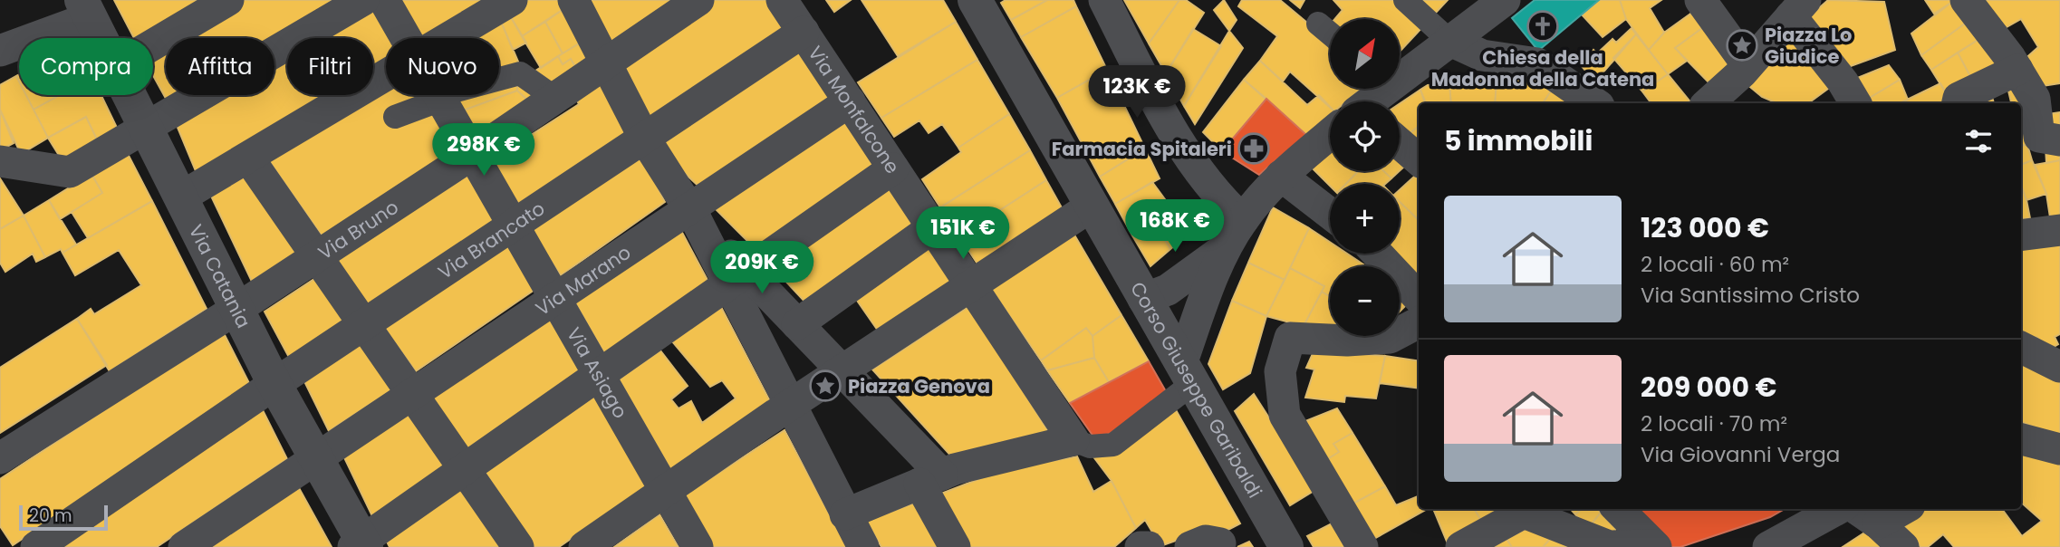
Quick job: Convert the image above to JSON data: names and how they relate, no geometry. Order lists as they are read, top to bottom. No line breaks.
{"streets":{"street":["Via Monfalcone","Via Bruno","Via Brancato","Via Catania","Via Marano","Via Asiago","Corso Giuseppe Garibaldi"]},"crossings":[["Via Monfalcone","Via Brancato"],["Via Monfalcone","Via Marano"],["Via Bruno","Via Catania"],["Via Bruno","Via Asiago"],["Via Brancato","Via Catania"],["Via Brancato","Via Asiago"],["Via Catania","Via Marano"],["Via Marano","Via Asiago"]],"places":{"church":["Chiesa della Madonna della Catena"],"place":["Piazza Lo Giudice","Piazza Genova"],"pharmacy":["Farmacia Spitaleri"]},"scale_bar":"20 m","north":"top right","page":{"map_buttons":["+","−"],"chip":["Compra","Affitta","Filtri","Nuovo"],"price":["123K €","298K €","168K €","151K €","209K €"],"heading":"5 immobili","list":[{"name":"123 000 €","note":"2 locali · 60 m² · Via Santissimo Cristo"},{"name":"209 000 €","note":"2 locali · 70 m² · Via Giovanni Verga"}],"scale":"20 m"}}
